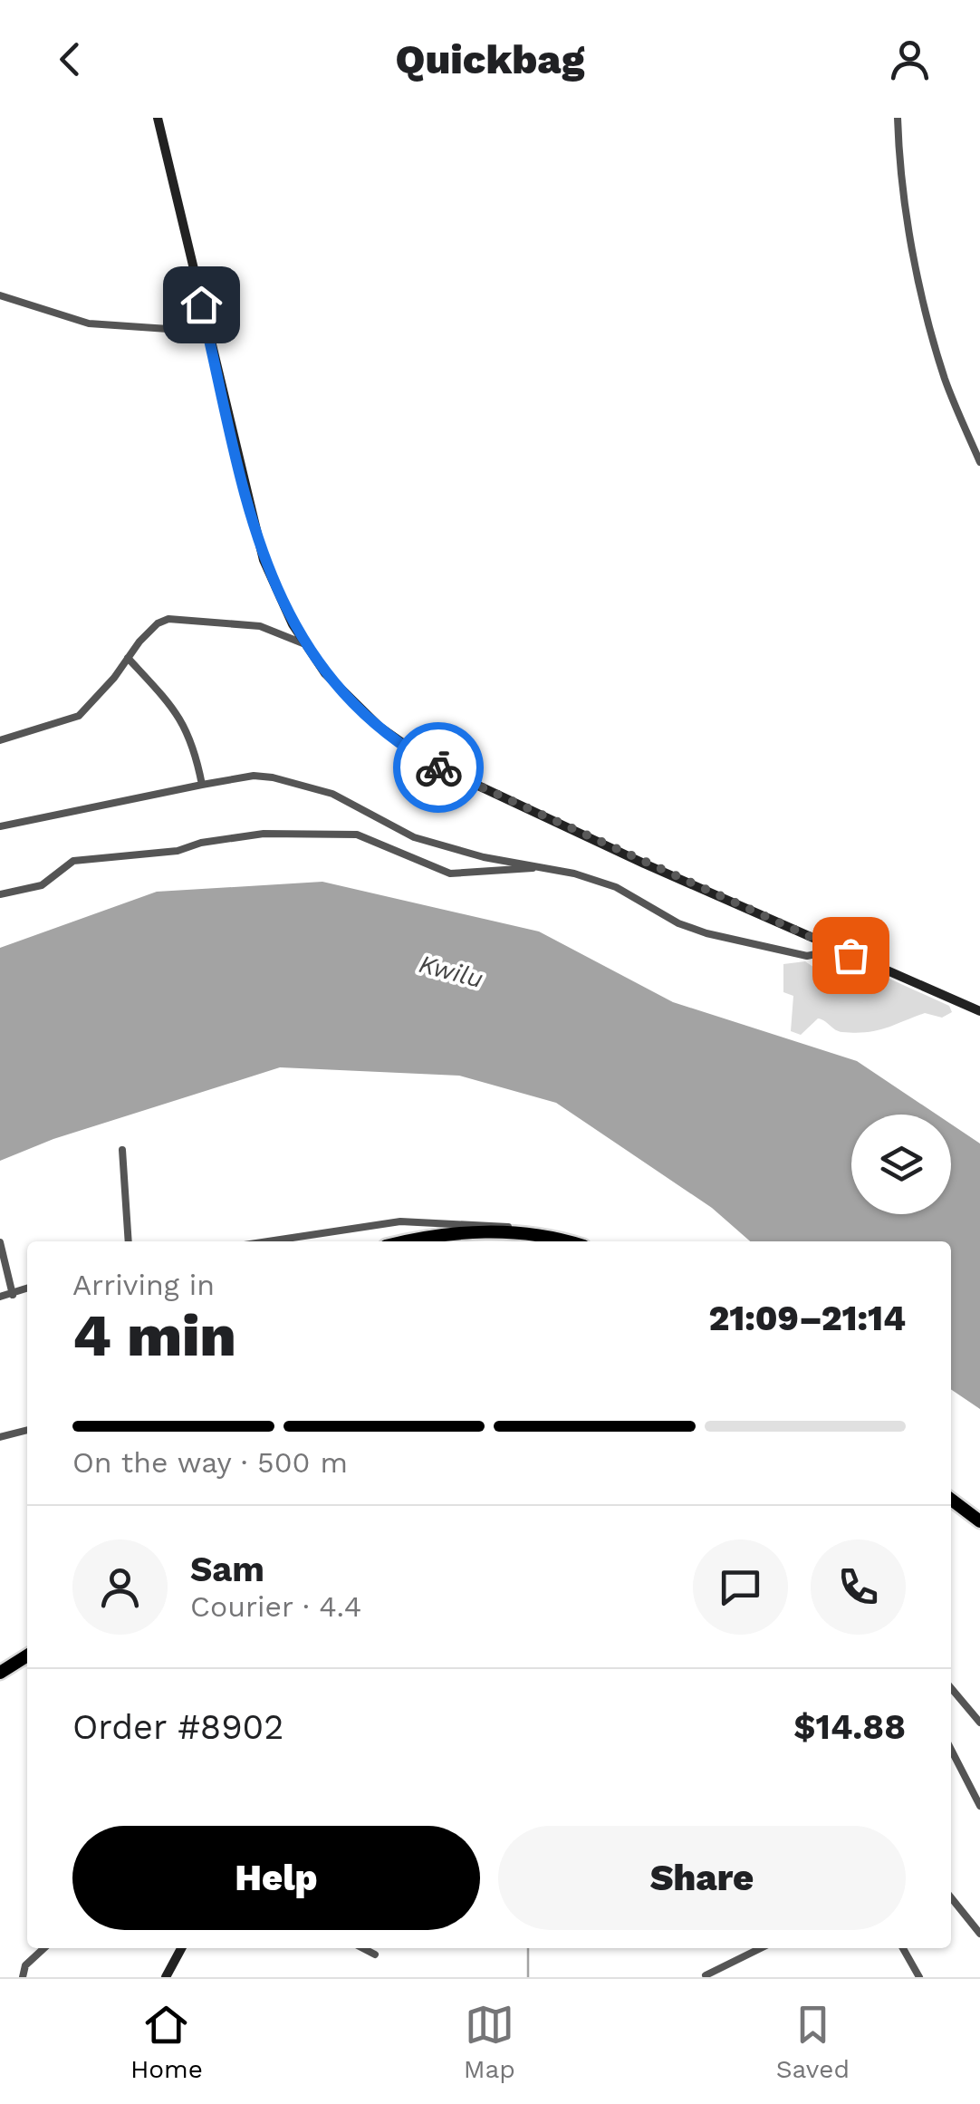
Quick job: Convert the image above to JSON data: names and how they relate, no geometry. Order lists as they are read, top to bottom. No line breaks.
{"water":["Kwilu"],"page":{"header":"Quickbag","heading":["4 min","Arriving in","21:09–21:14"],"panel":["Sam","Courier · 4.4","Order #8902","$14.88"],"bar":"On the way · 500 m","buttons":["Help","Share"],"tabs":["Home","Map","Saved"]}}
